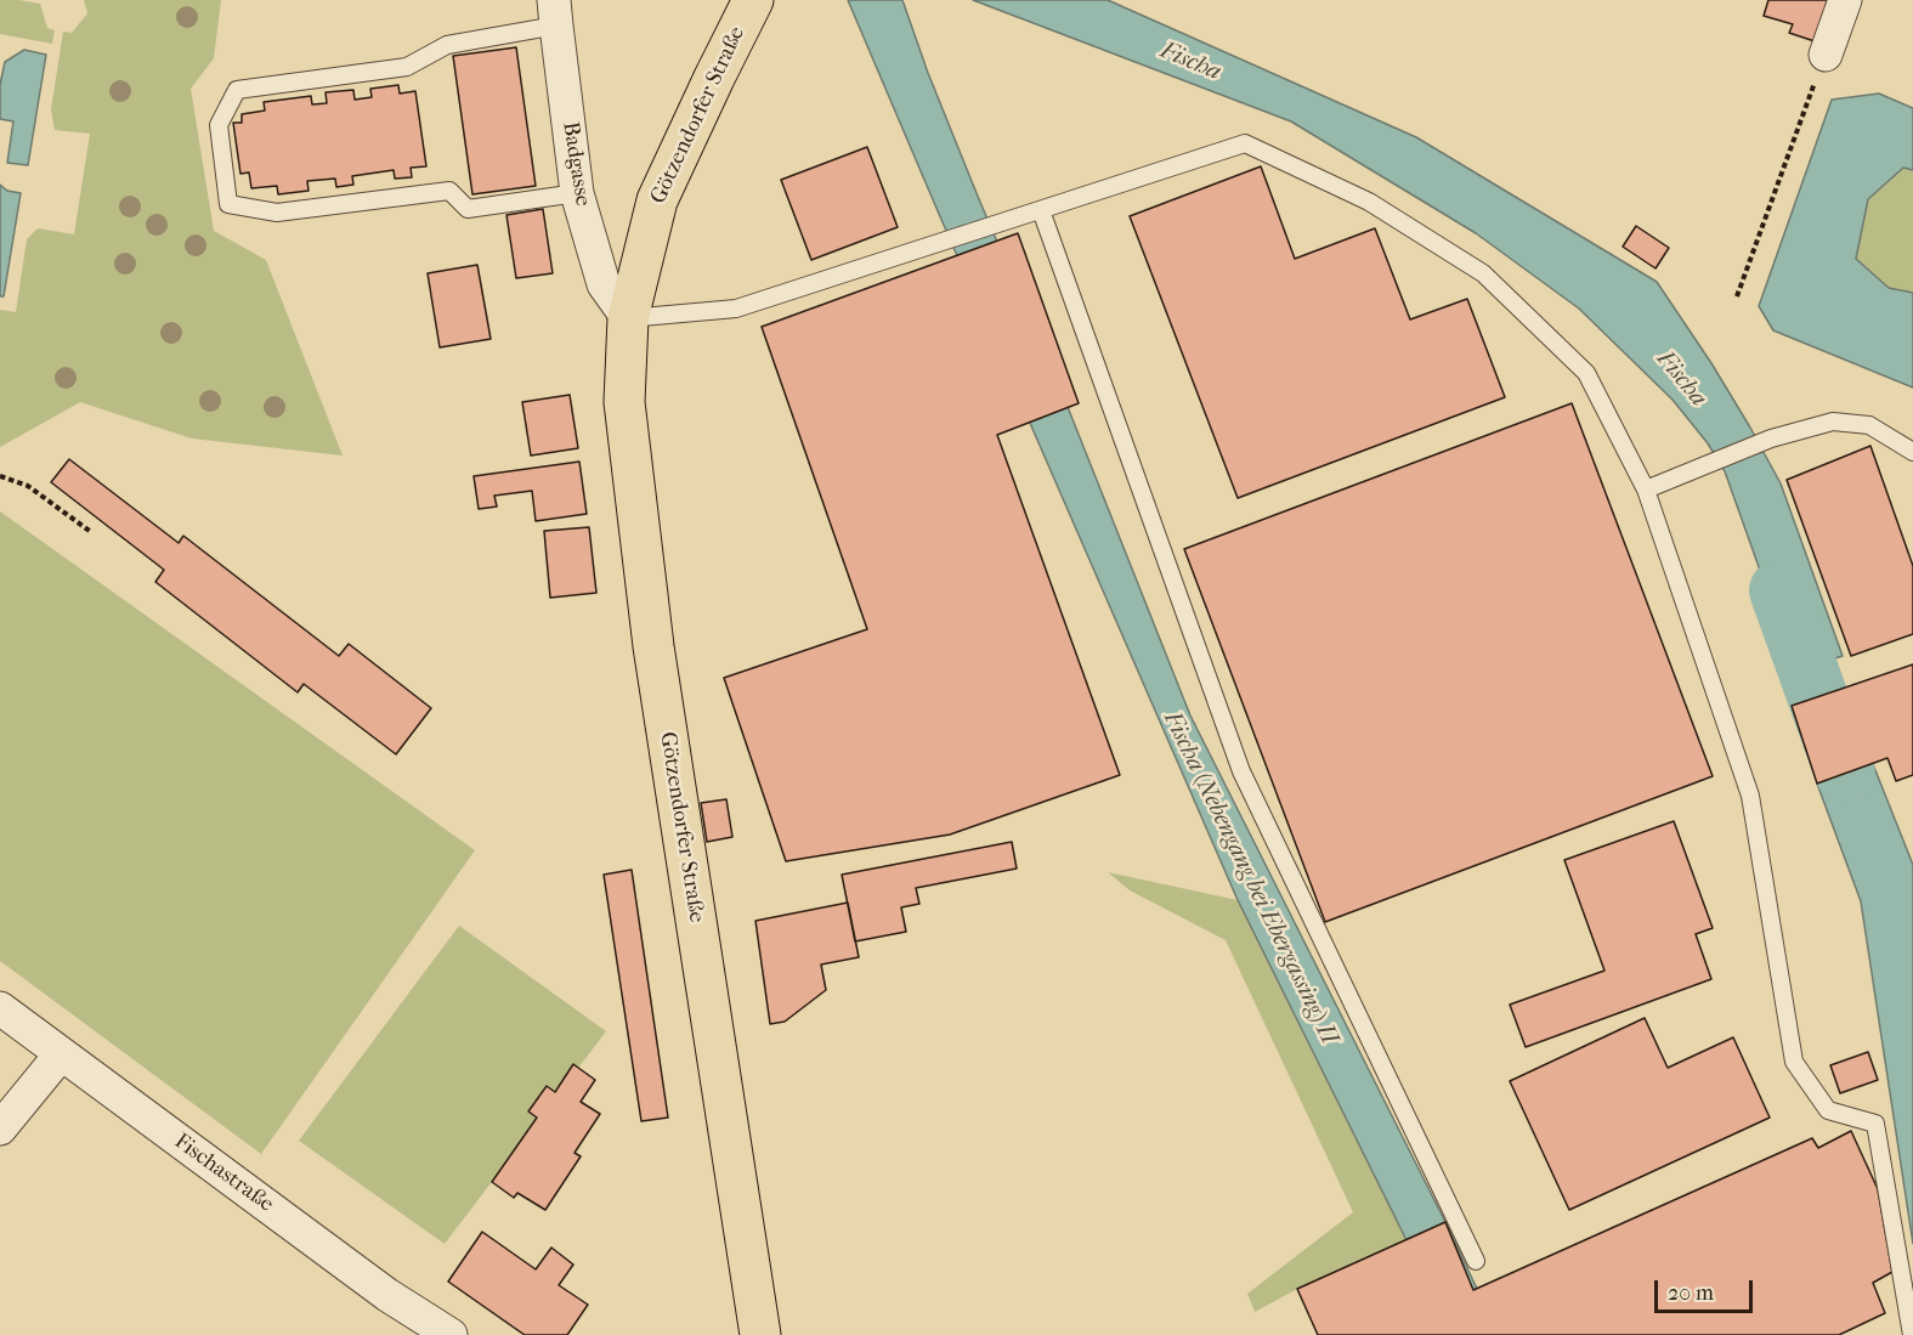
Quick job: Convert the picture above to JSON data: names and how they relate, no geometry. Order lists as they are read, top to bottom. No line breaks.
{"streets":{"main road":["Götzendorfer Straße"],"street":["Badgasse","Fischastraße"]},"crossings":[["Götzendorfer Straße","Badgasse"]],"water":["Fischa","Fischa (Nebengang bei Ebergassing) II"],"scale_bar":"20 m"}
